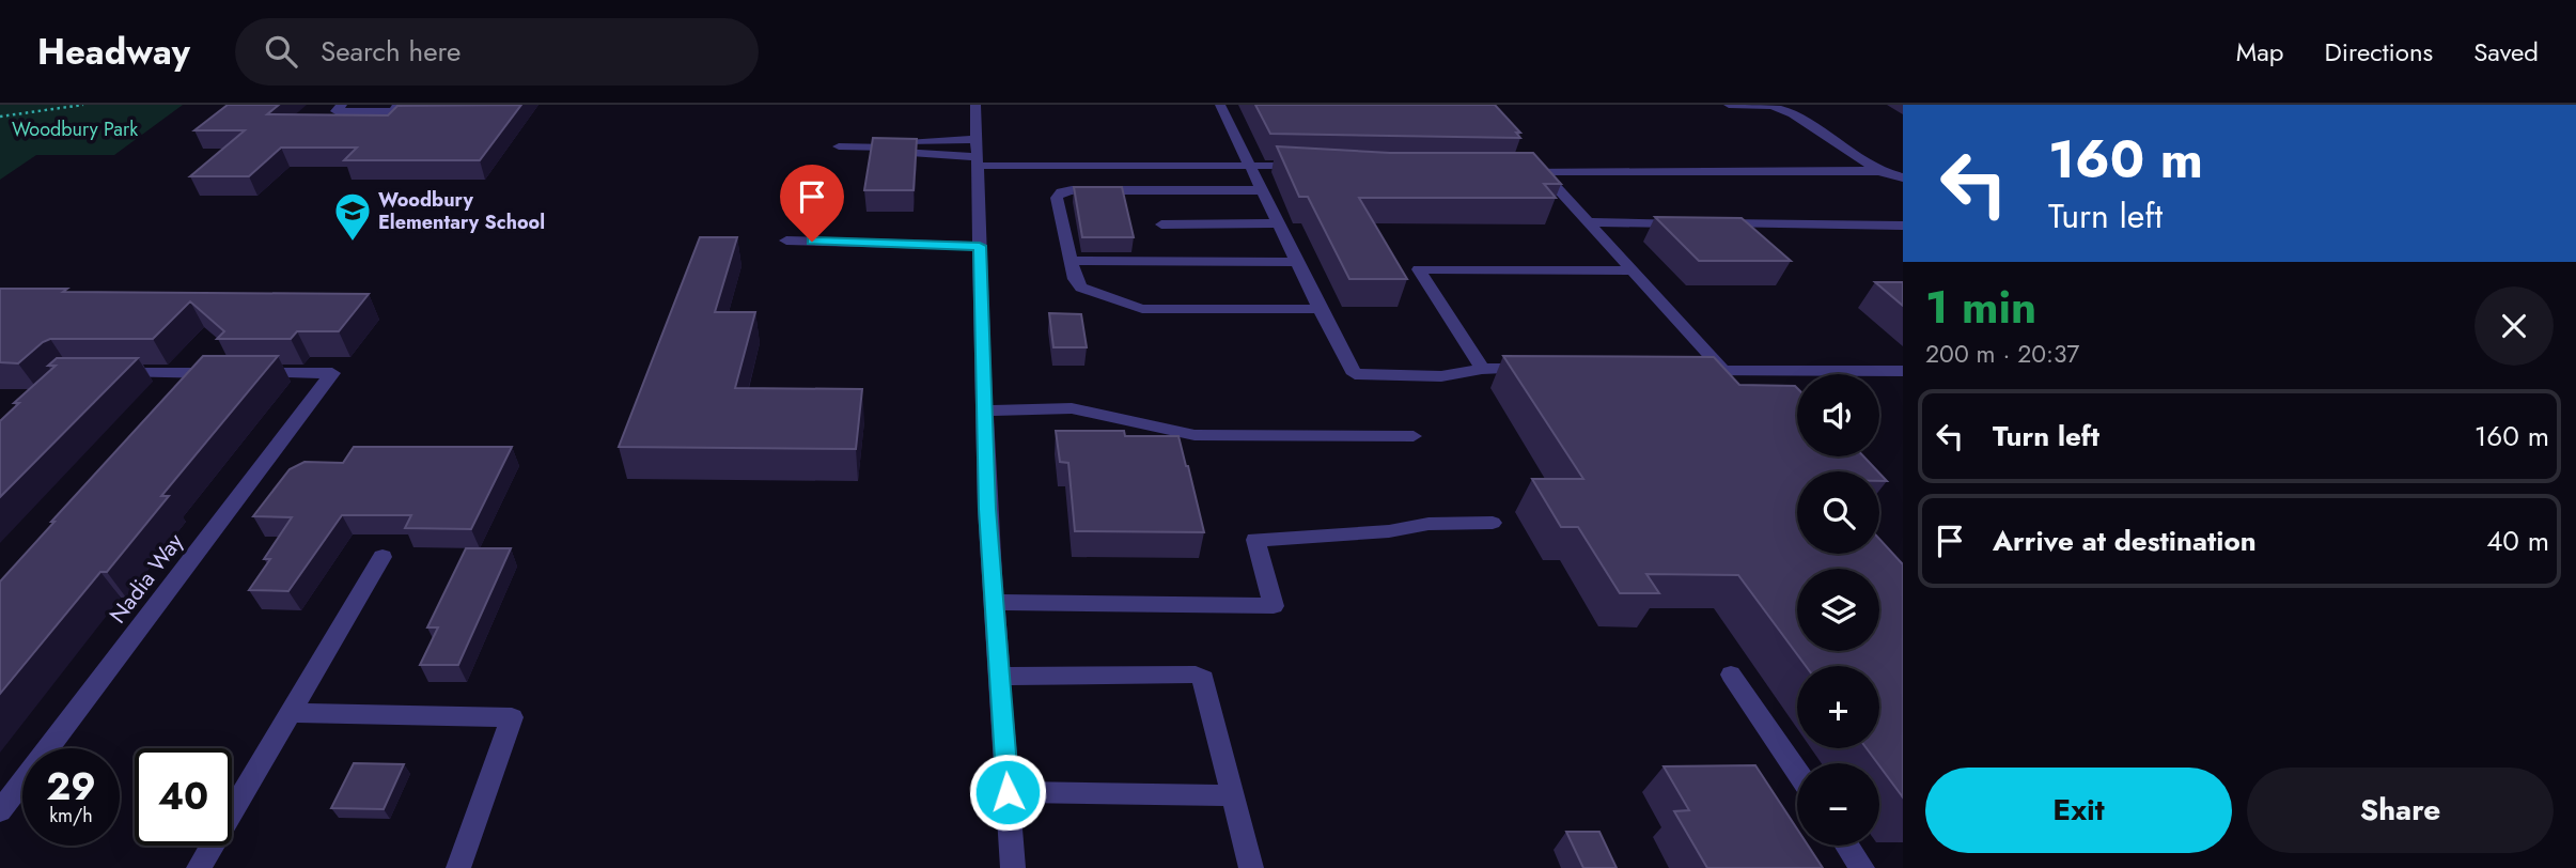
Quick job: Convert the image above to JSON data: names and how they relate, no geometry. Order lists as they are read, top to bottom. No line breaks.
{"streets":{"street":["Nadia Way"]},"parks":["Woodbury Park"],"places":{"school or university":["Woodbury Elementary School"]},"page":{"header":"Headway","search":"Search here","nav":["Map","Directions","Saved"],"turn":["160 m","Turn left"],"heading":["1 min","200 m · 20:37"],"map_buttons":["+","−"],"list":[{"name":"Turn left","value":"160 m"},{"name":"Arrive at destination","value":"40 m"}],"speed":"29 km/h","limit":"40","buttons":["Exit","Share"]}}
